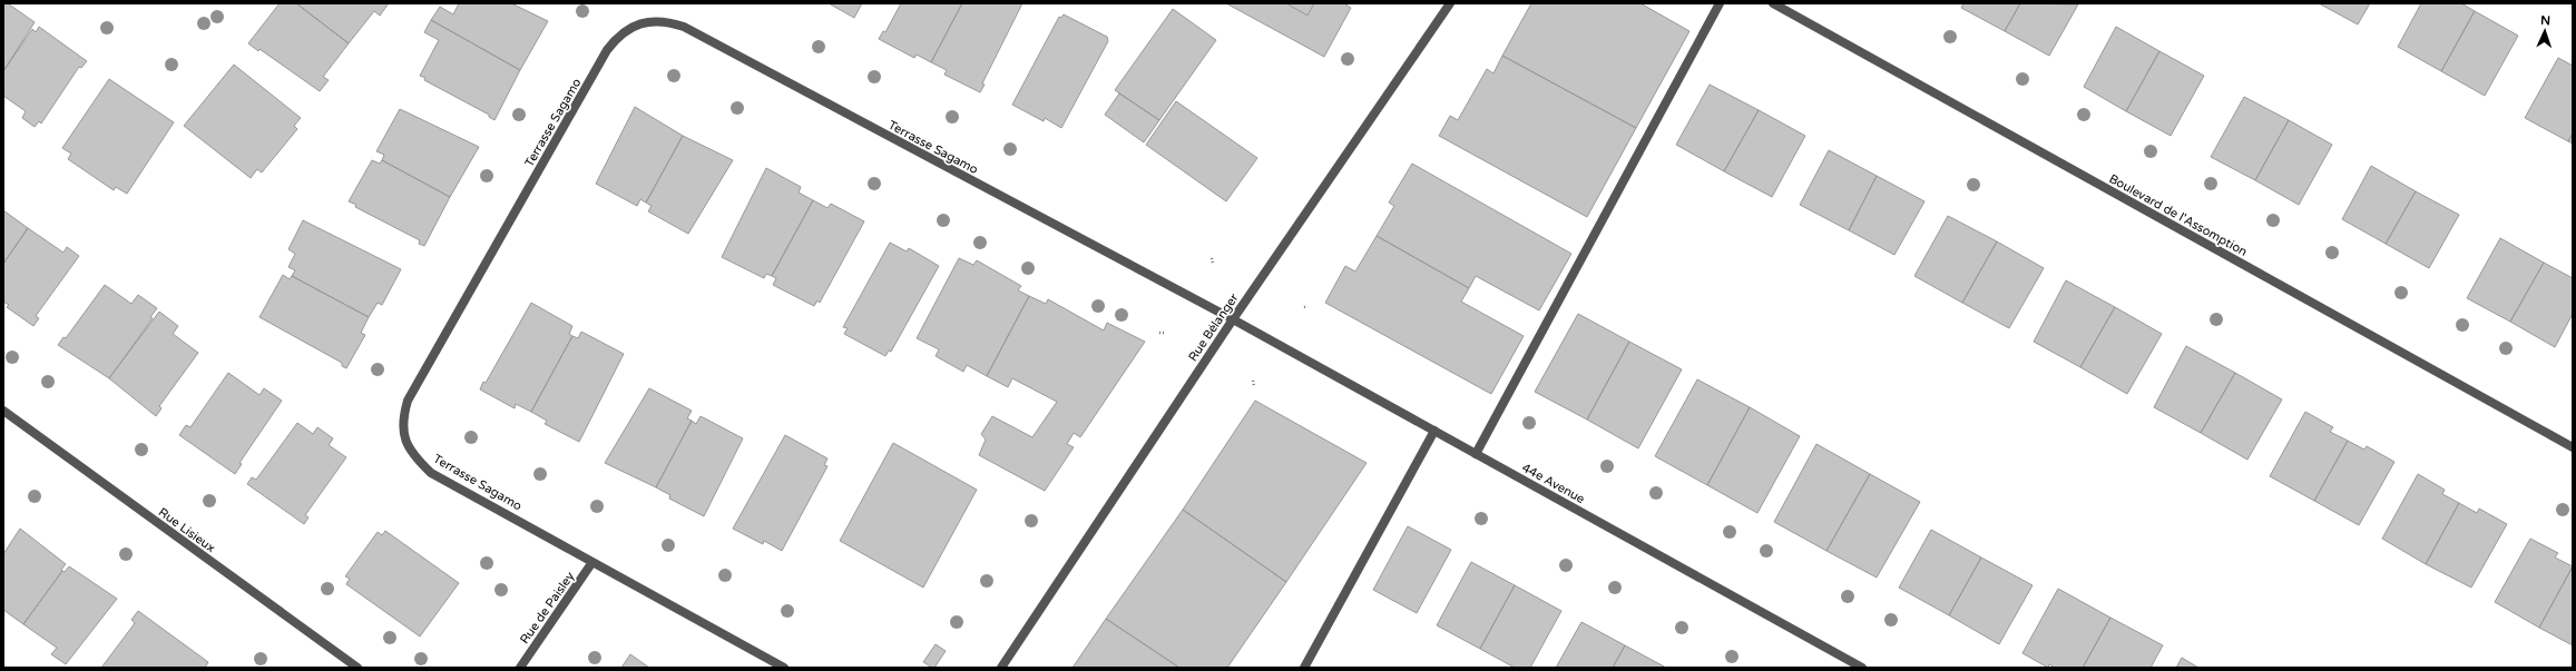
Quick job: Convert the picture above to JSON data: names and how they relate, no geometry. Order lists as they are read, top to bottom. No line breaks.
{"streets":{"street":["Terrasse Sagamo","Boulevard de l'Assomption","Rue Bélanger","44e Avenue","Rue Lisieux","Rue de Paisley"]},"crossings":[["Terrasse Sagamo","Rue Bélanger"],["Terrasse Sagamo","44e Avenue"],["Terrasse Sagamo","Rue de Paisley"],["Rue Bélanger","44e Avenue"]],"north":"top"}
